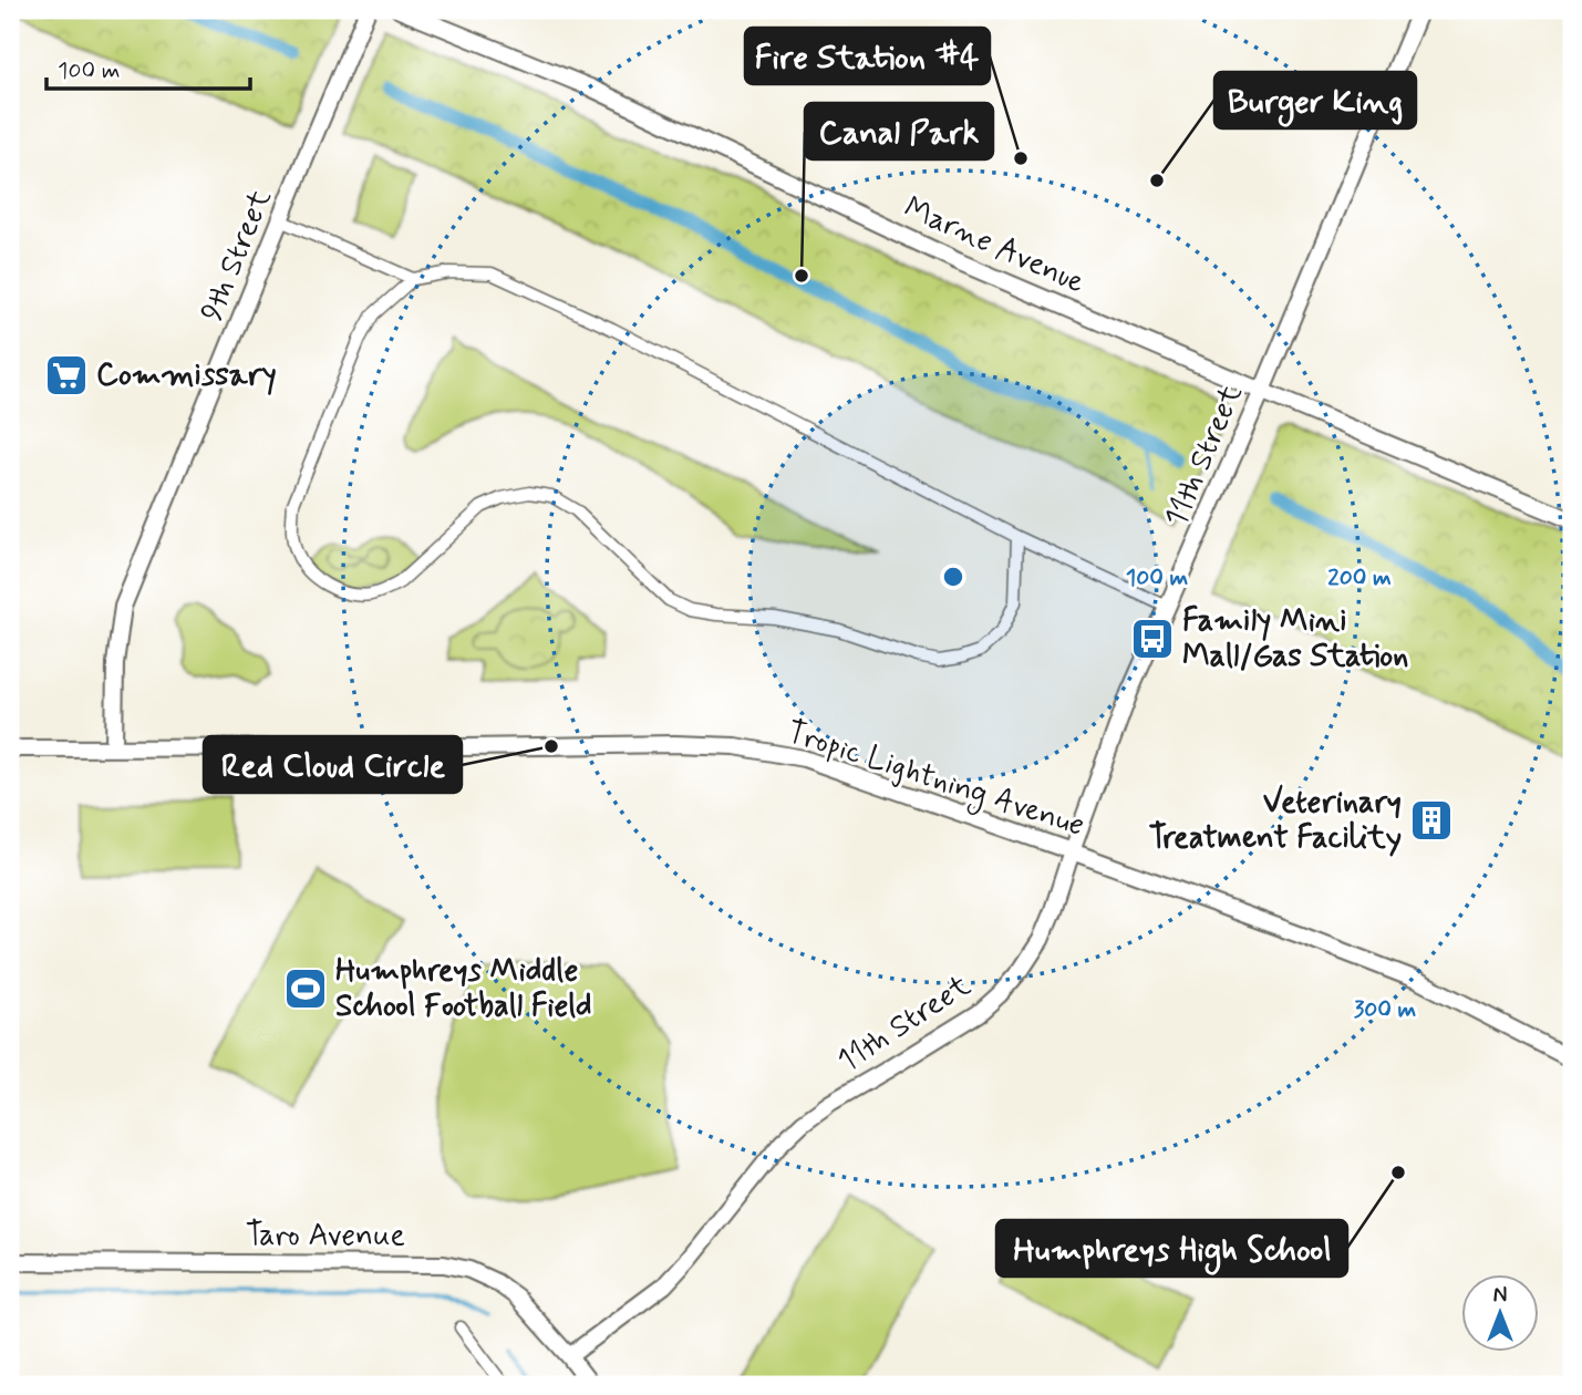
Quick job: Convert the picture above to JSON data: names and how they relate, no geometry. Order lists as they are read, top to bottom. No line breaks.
{"streets":{"street":["Marne Avenue","9th Street","11th Street","Tropic Lightning Avenue","Taro Avenue"]},"crossings":[["Marne Avenue","11th Street"],["9th Street","Tropic Lightning Avenue"],["11th Street","Tropic Lightning Avenue"],["11th Street","Taro Avenue"]],"places":{"other":["Fire Station #4","Burger King","Canal Park","Red Cloud Circle","Humphreys High School"],"supermarket":["Commissary"],"bus stop":["Family Mini Mall/Gas Station"],"building":["Veterinary Treatment Facility"],"sports":["Humphreys Middle School Football Field"]},"scale_bar":"100 m","north":"top","rings":["100 m","200 m","300 m"]}
